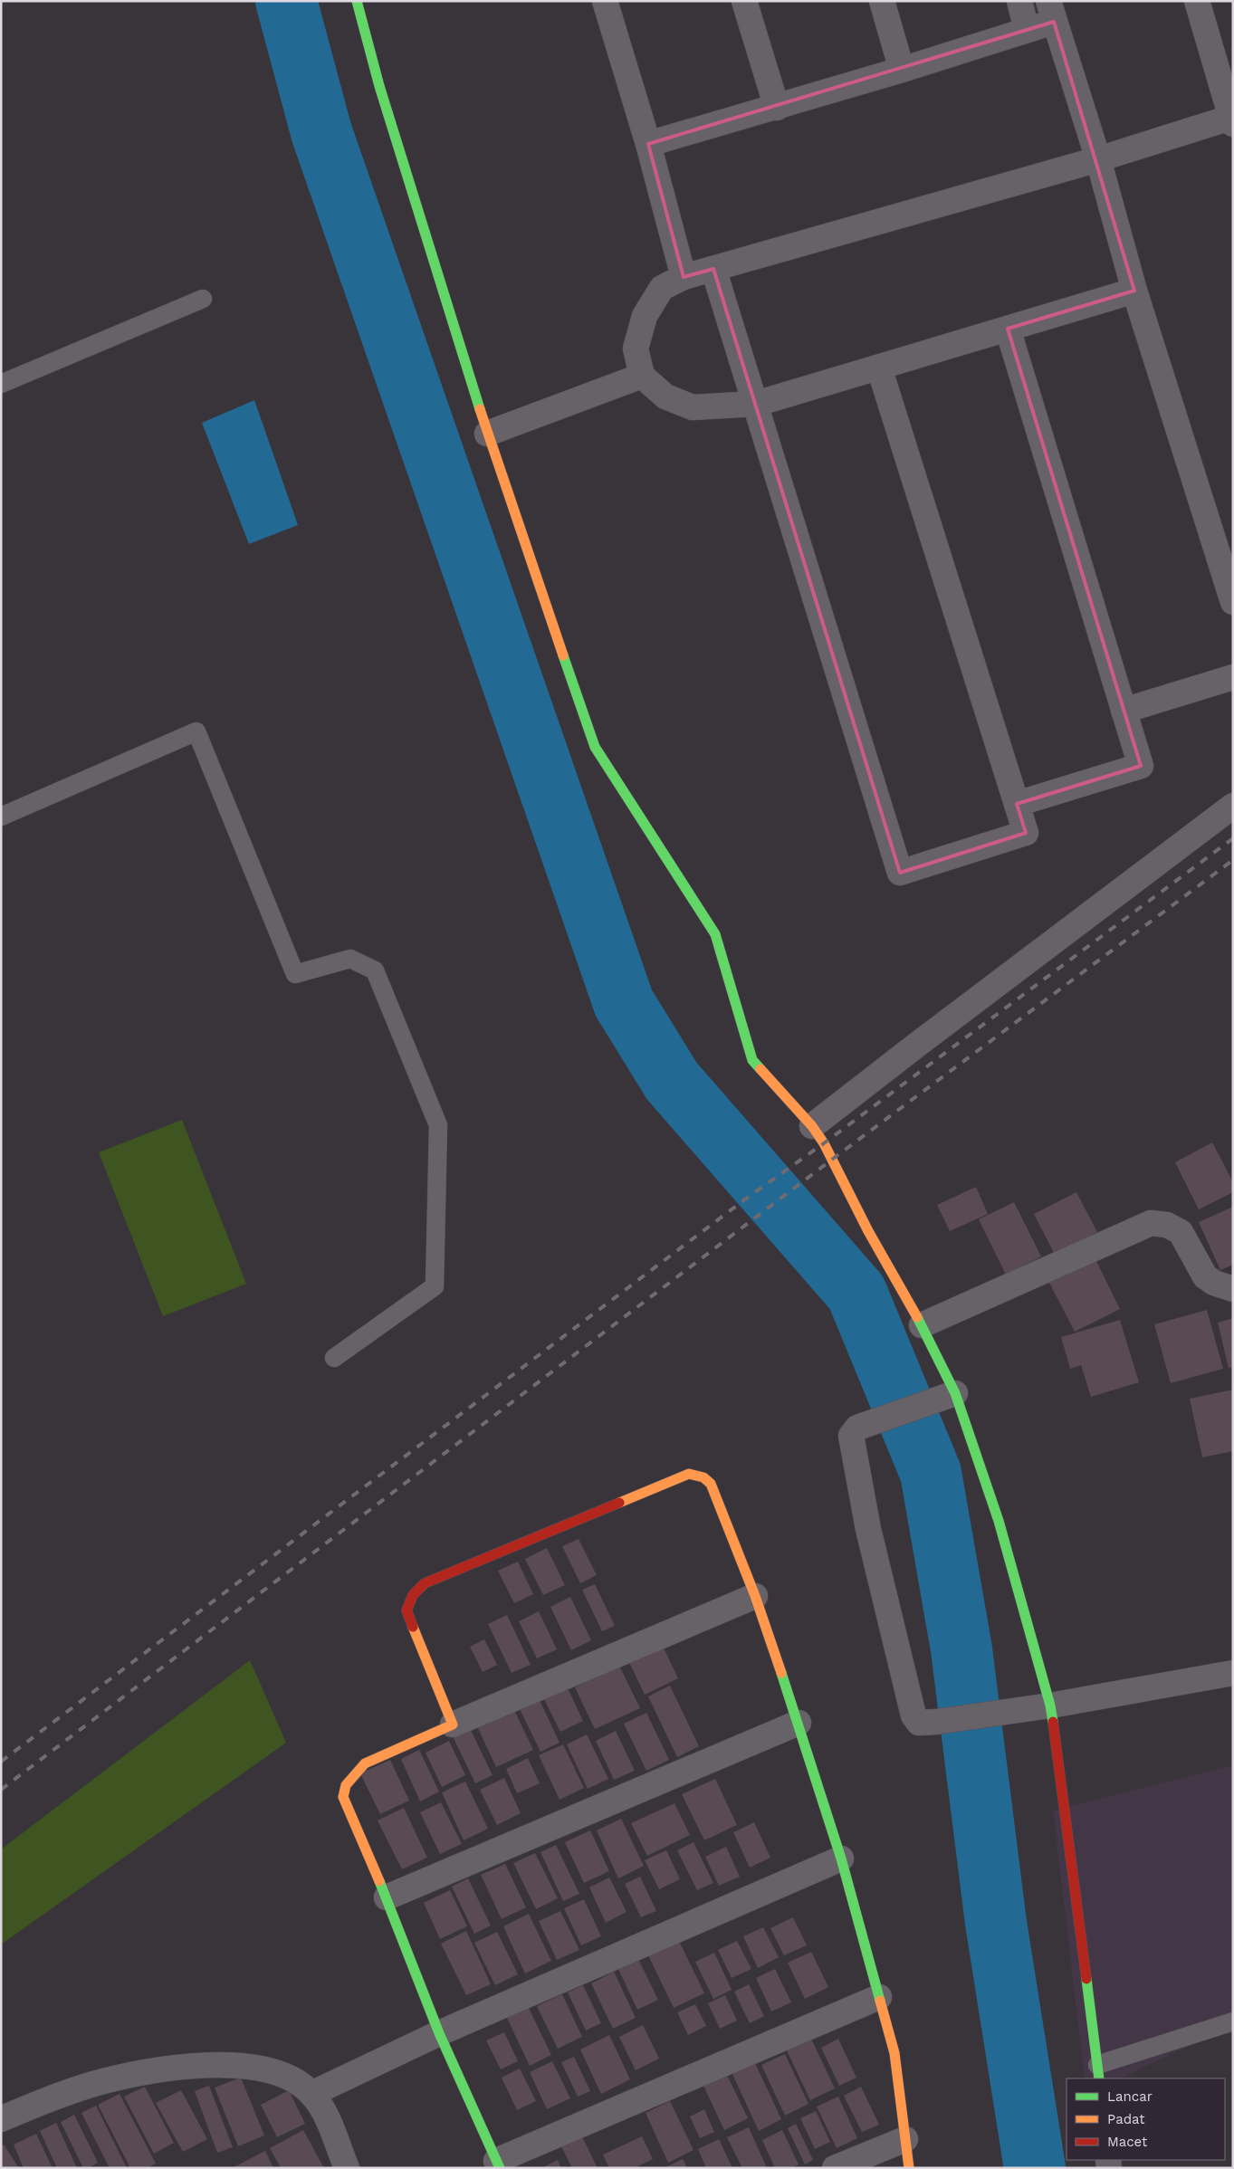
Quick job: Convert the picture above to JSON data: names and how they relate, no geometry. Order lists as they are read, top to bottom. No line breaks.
{"legend":["Lancar","Padat","Macet"]}
